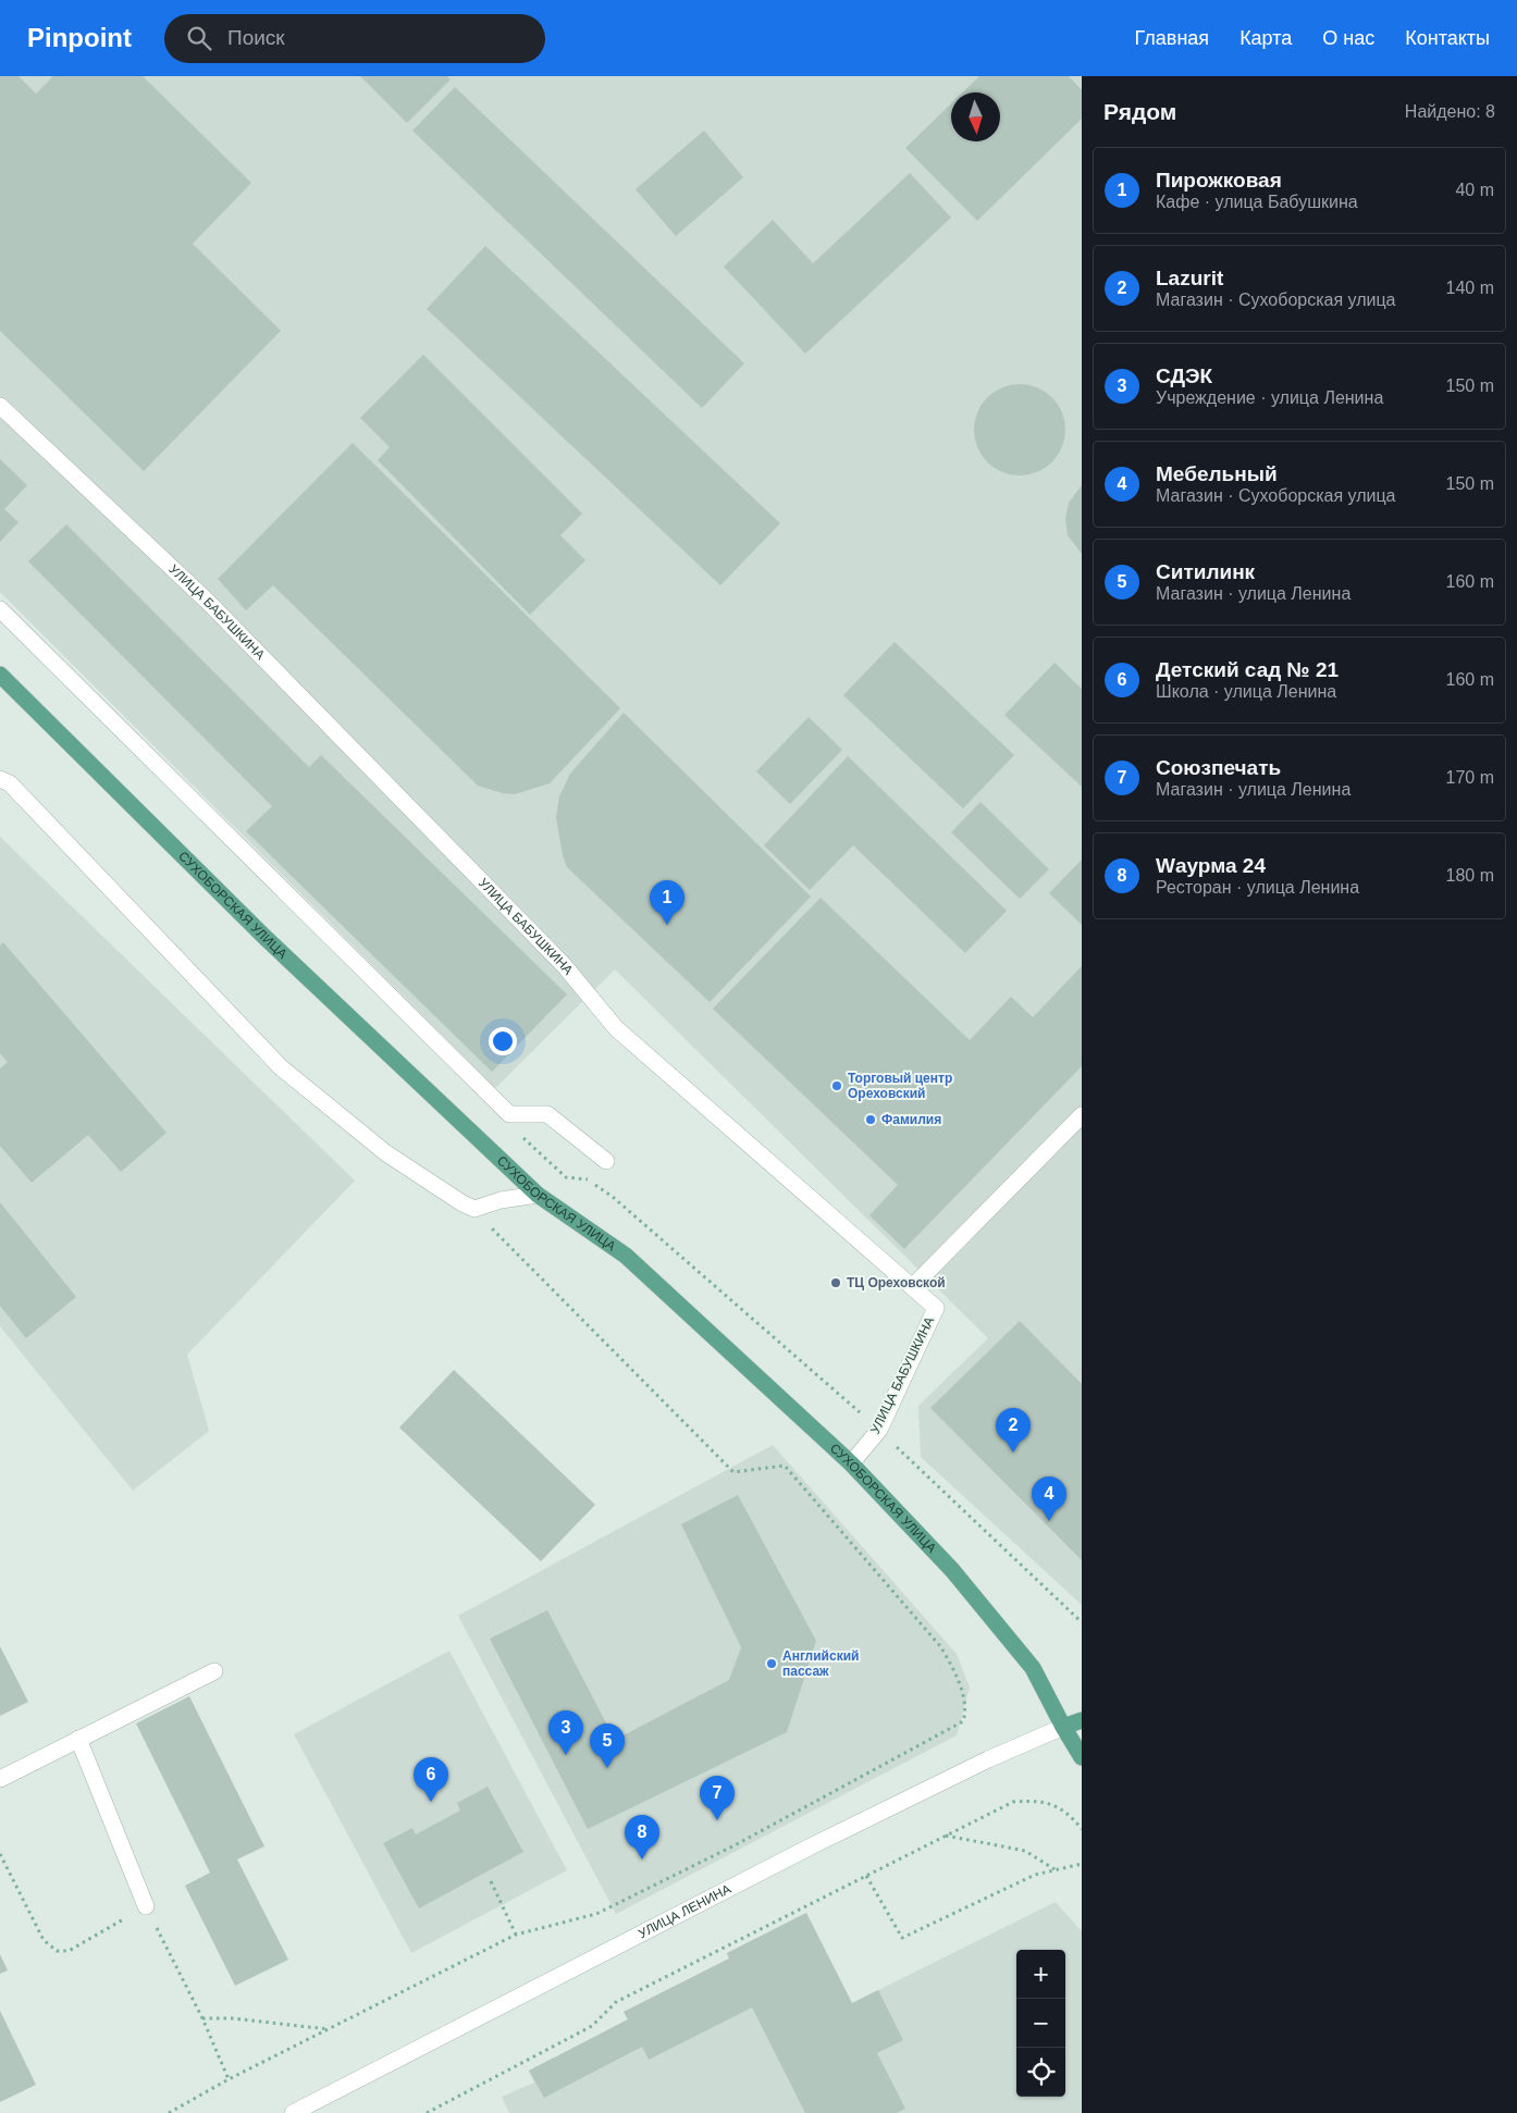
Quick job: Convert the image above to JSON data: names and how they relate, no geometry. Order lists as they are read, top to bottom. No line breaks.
{"streets":{"main road":["СУХОБОРСКАЯ УЛИЦА","УЛИЦА ЛЕНИНА"],"street":["УЛИЦА БАБУШКИНА"]},"crossings":[["УЛИЦА БАБУШКИНА","СУХОБОРСКАЯ УЛИЦА"],["СУХОБОРСКАЯ УЛИЦА","УЛИЦА ЛЕНИНА"]],"places":["Торговый центр Ореховский","Фамилия","ТЦ Ореховской","Английский пассаж"],"north":"bottom","page":{"header":"Pinpoint","search":"Поиск","nav":["Главная","Карта","О нас","Контакты"],"heading":["Рядом","Найдено: 8"],"list":[{"mark":"1","name":"Пирожковая","note":"Кафе · улица Бабушкина","value":"40 m"},{"mark":"2","name":"Lazurit","note":"Магазин · Сухоборская улица","value":"140 m"},{"mark":"3","name":"СДЭК","note":"Учреждение · улица Ленина","value":"150 m"},{"mark":"4","name":"Мебельный","note":"Магазин · Сухоборская улица","value":"150 m"},{"mark":"5","name":"Ситилинк","note":"Магазин · улица Ленина","value":"160 m"},{"mark":"6","name":"Детский сад № 21","note":"Школа · улица Ленина","value":"160 m"},{"mark":"7","name":"Союзпечать","note":"Магазин · улица Ленина","value":"170 m"},{"mark":"8","name":"Wаурма 24","note":"Ресторан · улица Ленина","value":"180 m"}],"pins":["1","2","4","3","5","6","7","8"],"map_buttons":["+","−"]}}
